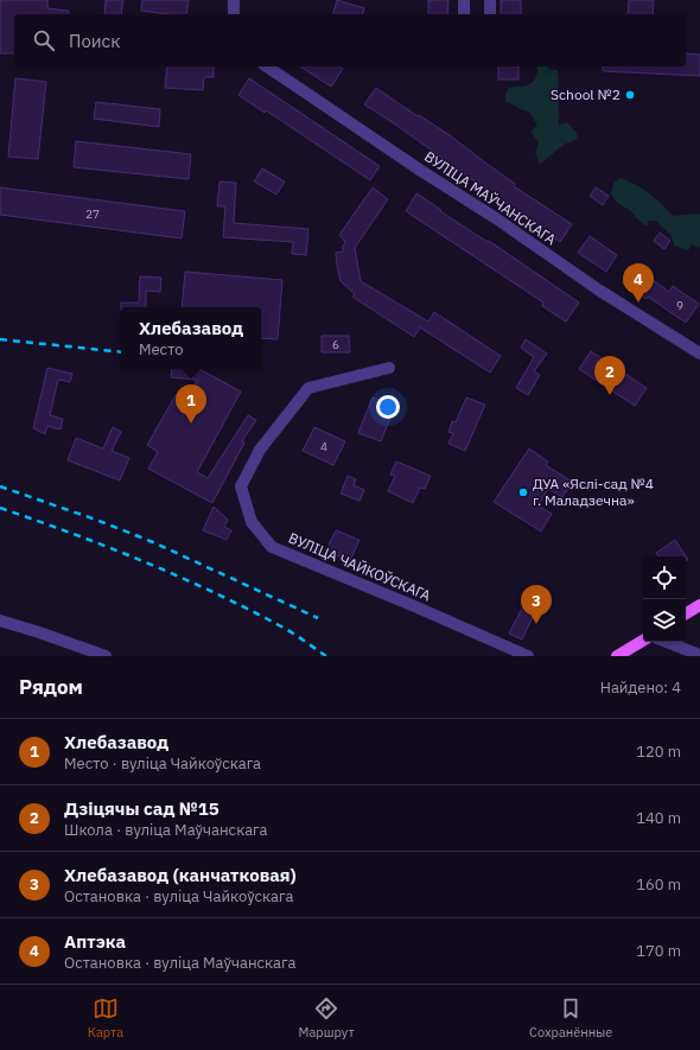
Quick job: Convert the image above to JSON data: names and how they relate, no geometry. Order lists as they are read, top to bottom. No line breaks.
{"streets":{"street":["ВУЛІЦА МАЎЧАНСКАГА","ВУЛІЦА ЧАЙКОЎСКАГА"]},"places":["School №2","ДУА «Яслі-сад №4 г. Маладзечна»"],"house_numbers":["27","9","6","4"],"page":{"search":"Поиск","pins":["4","2","1","3"],"popup":["Хлебазавод","Место"],"heading":["Рядом","Найдено: 4"],"list":[{"mark":"1","name":"Хлебазавод","note":"Место · вуліца Чайкоўскага","value":"120 m"},{"mark":"2","name":"Дзіцячы сад №15","note":"Школа · вуліца Маўчанскага","value":"140 m"},{"mark":"3","name":"Хлебазавод (канчатковая)","note":"Остановка · вуліца Чайкоўскага","value":"160 m"},{"mark":"4","name":"Аптэка","note":"Остановка · вуліца Маўчанскага","value":"170 m"}],"nav":["Карта","Маршрут","Сохранённые"]}}
